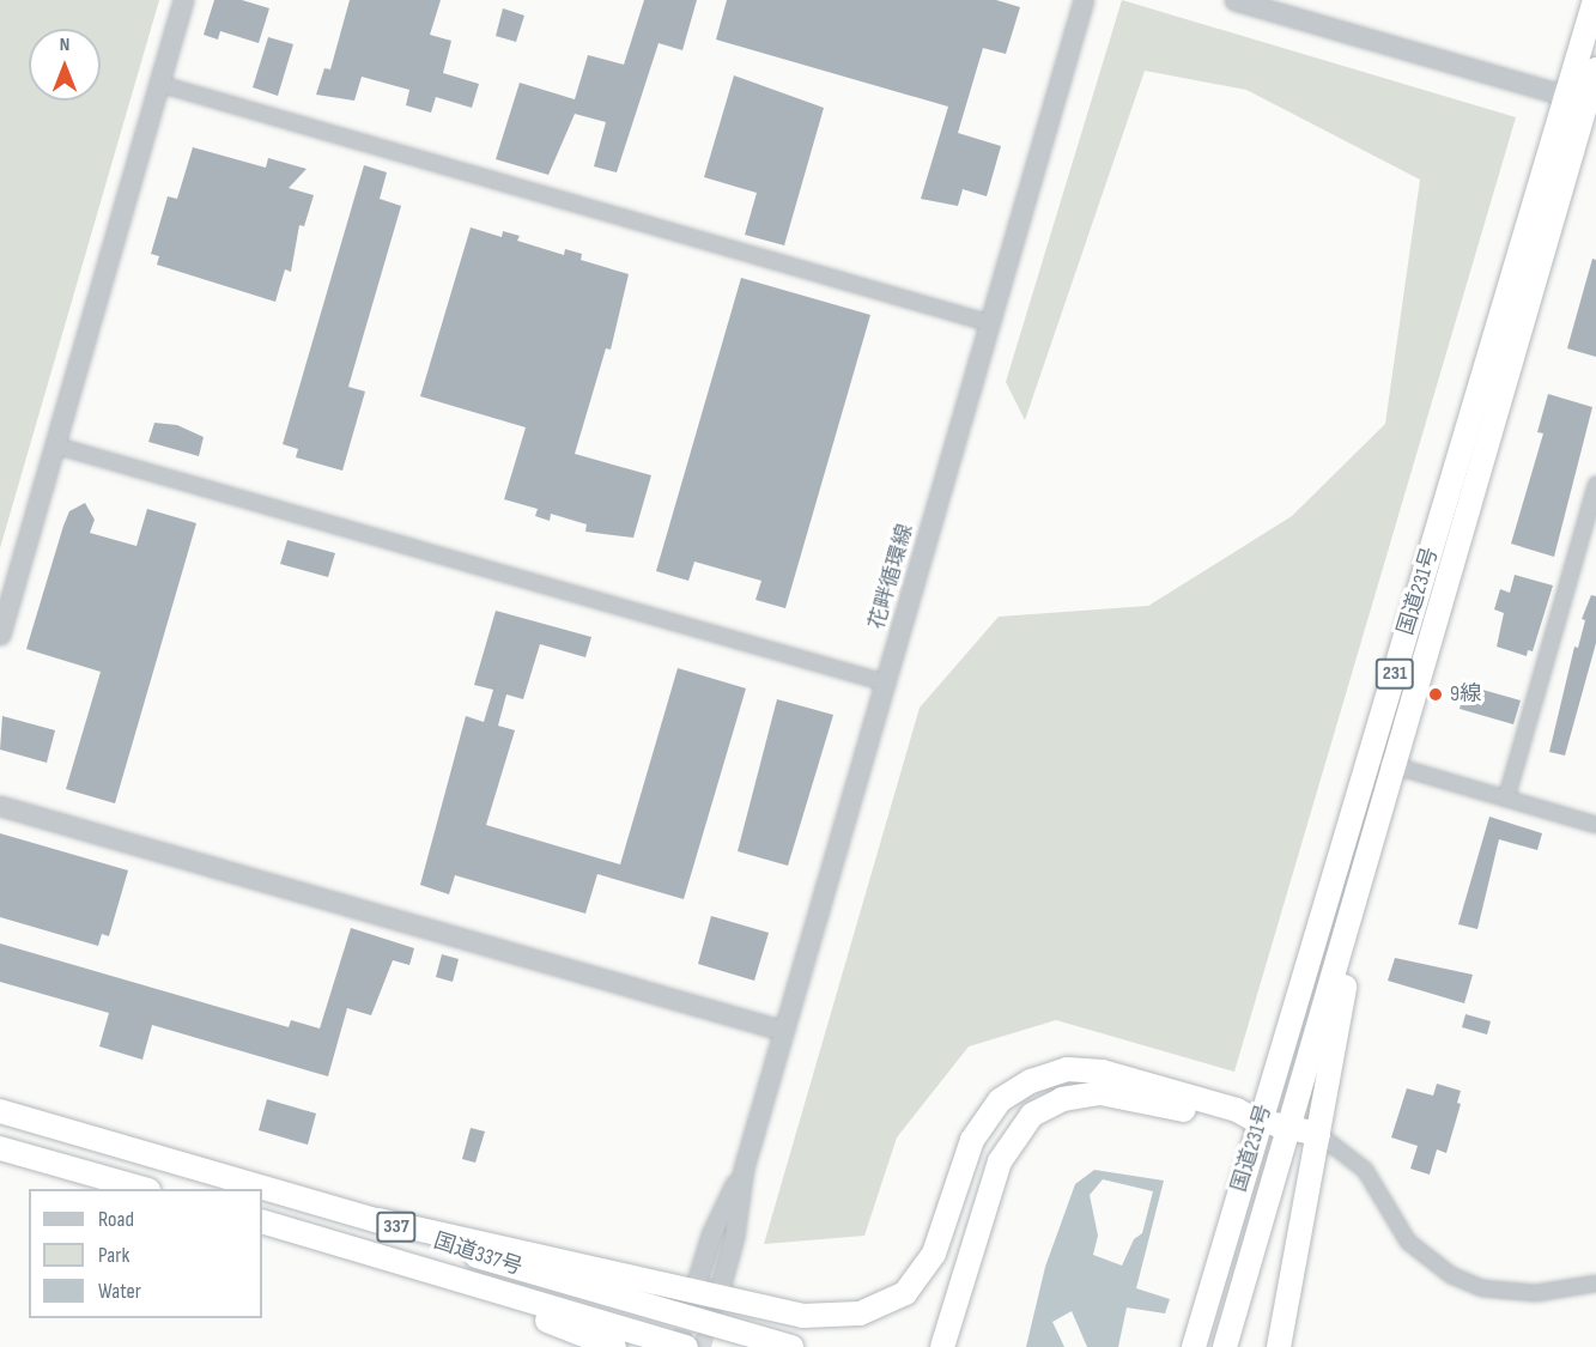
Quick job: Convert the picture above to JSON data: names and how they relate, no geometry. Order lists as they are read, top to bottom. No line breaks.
{"streets":{"highway":["国道231号","231","337","国道337号"],"street":["花畔循環線"]},"places":["9線"],"legend":["Road","Park","Water"],"north":"top"}
